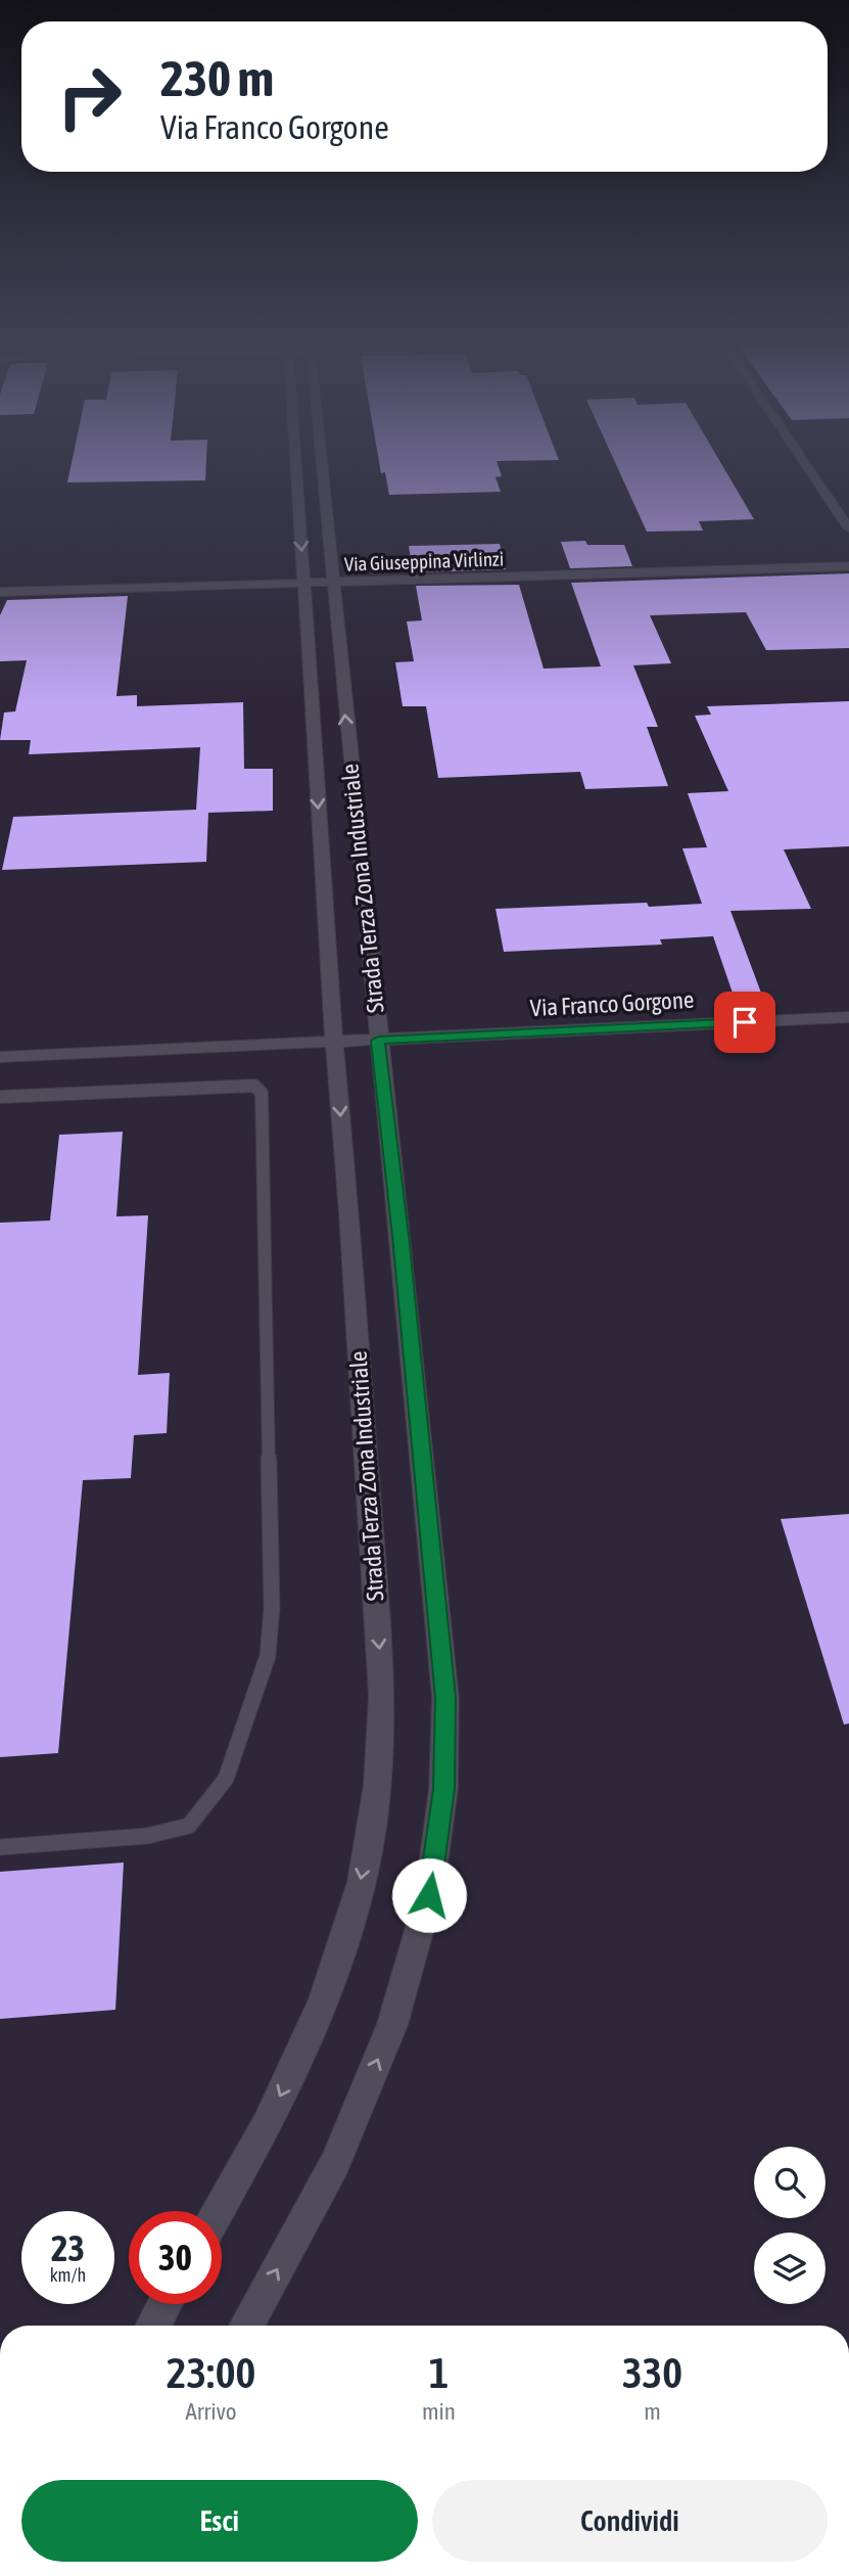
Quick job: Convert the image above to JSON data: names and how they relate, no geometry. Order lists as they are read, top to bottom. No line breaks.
{"streets":{"street":["Via Giuseppina Virlinzi","Strada Terza Zona Industriale","Via Franco Gorgone"]},"crossings":[["Via Giuseppina Virlinzi","Strada Terza Zona Industriale"],["Strada Terza Zona Industriale","Via Franco Gorgone"]],"page":{"turn":["230 m","Via Franco Gorgone"],"speed":"23 km/h","limit":"30","eta":["23:00","Arrivo","1","min","330","m"],"buttons":["Esci","Condividi"]}}
